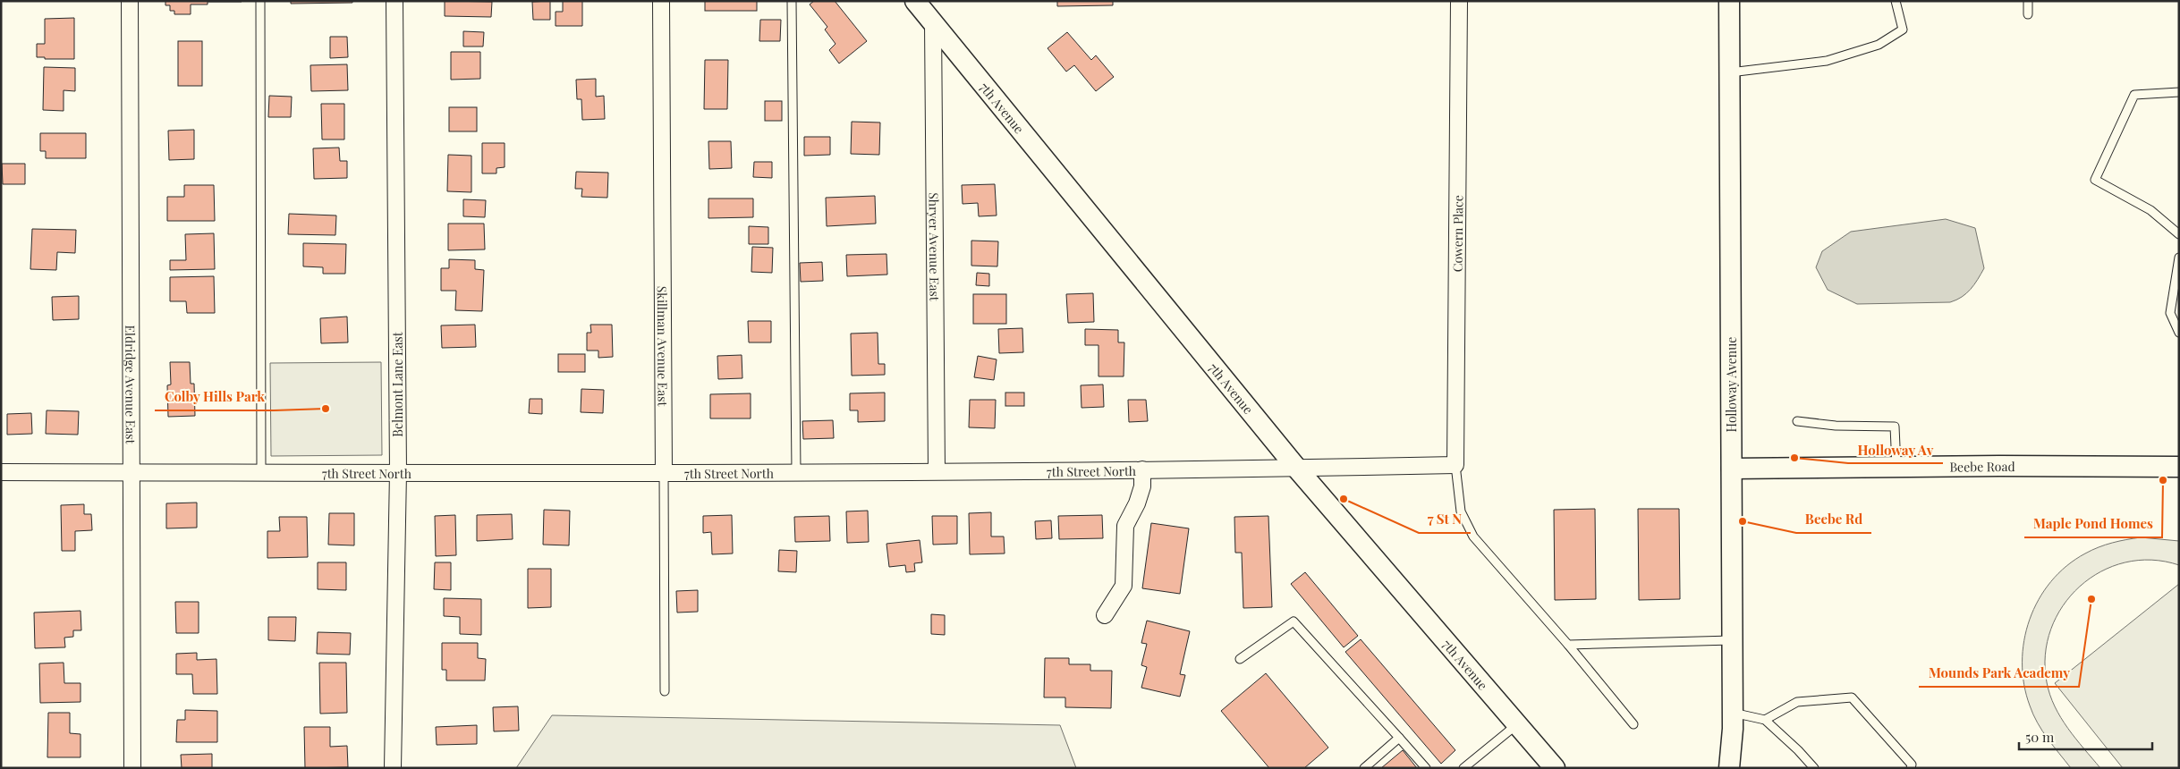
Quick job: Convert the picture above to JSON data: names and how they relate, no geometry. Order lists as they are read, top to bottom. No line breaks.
{"streets":{"street":["7th Avenue","Cowern Place","Shryer Avenue East","Skillman Avenue East","Eldridge Avenue East","Belmont Lane East","Holloway Avenue","Beebe Road","7th Street North"]},"crossings":[["7th Avenue","Shryer Avenue East"],["7th Avenue","7th Street North"],["Cowern Place","7th Street North"],["Shryer Avenue East","7th Street North"],["Skillman Avenue East","7th Street North"],["Eldridge Avenue East","7th Street North"],["Belmont Lane East","7th Street North"],["Holloway Avenue","Beebe Road"]],"places":["Colby Hills Park","Holloway Av","Maple Pond Homes","7 St N","Beebe Rd","Mounds Park Academy"],"scale_bar":"50 m"}
